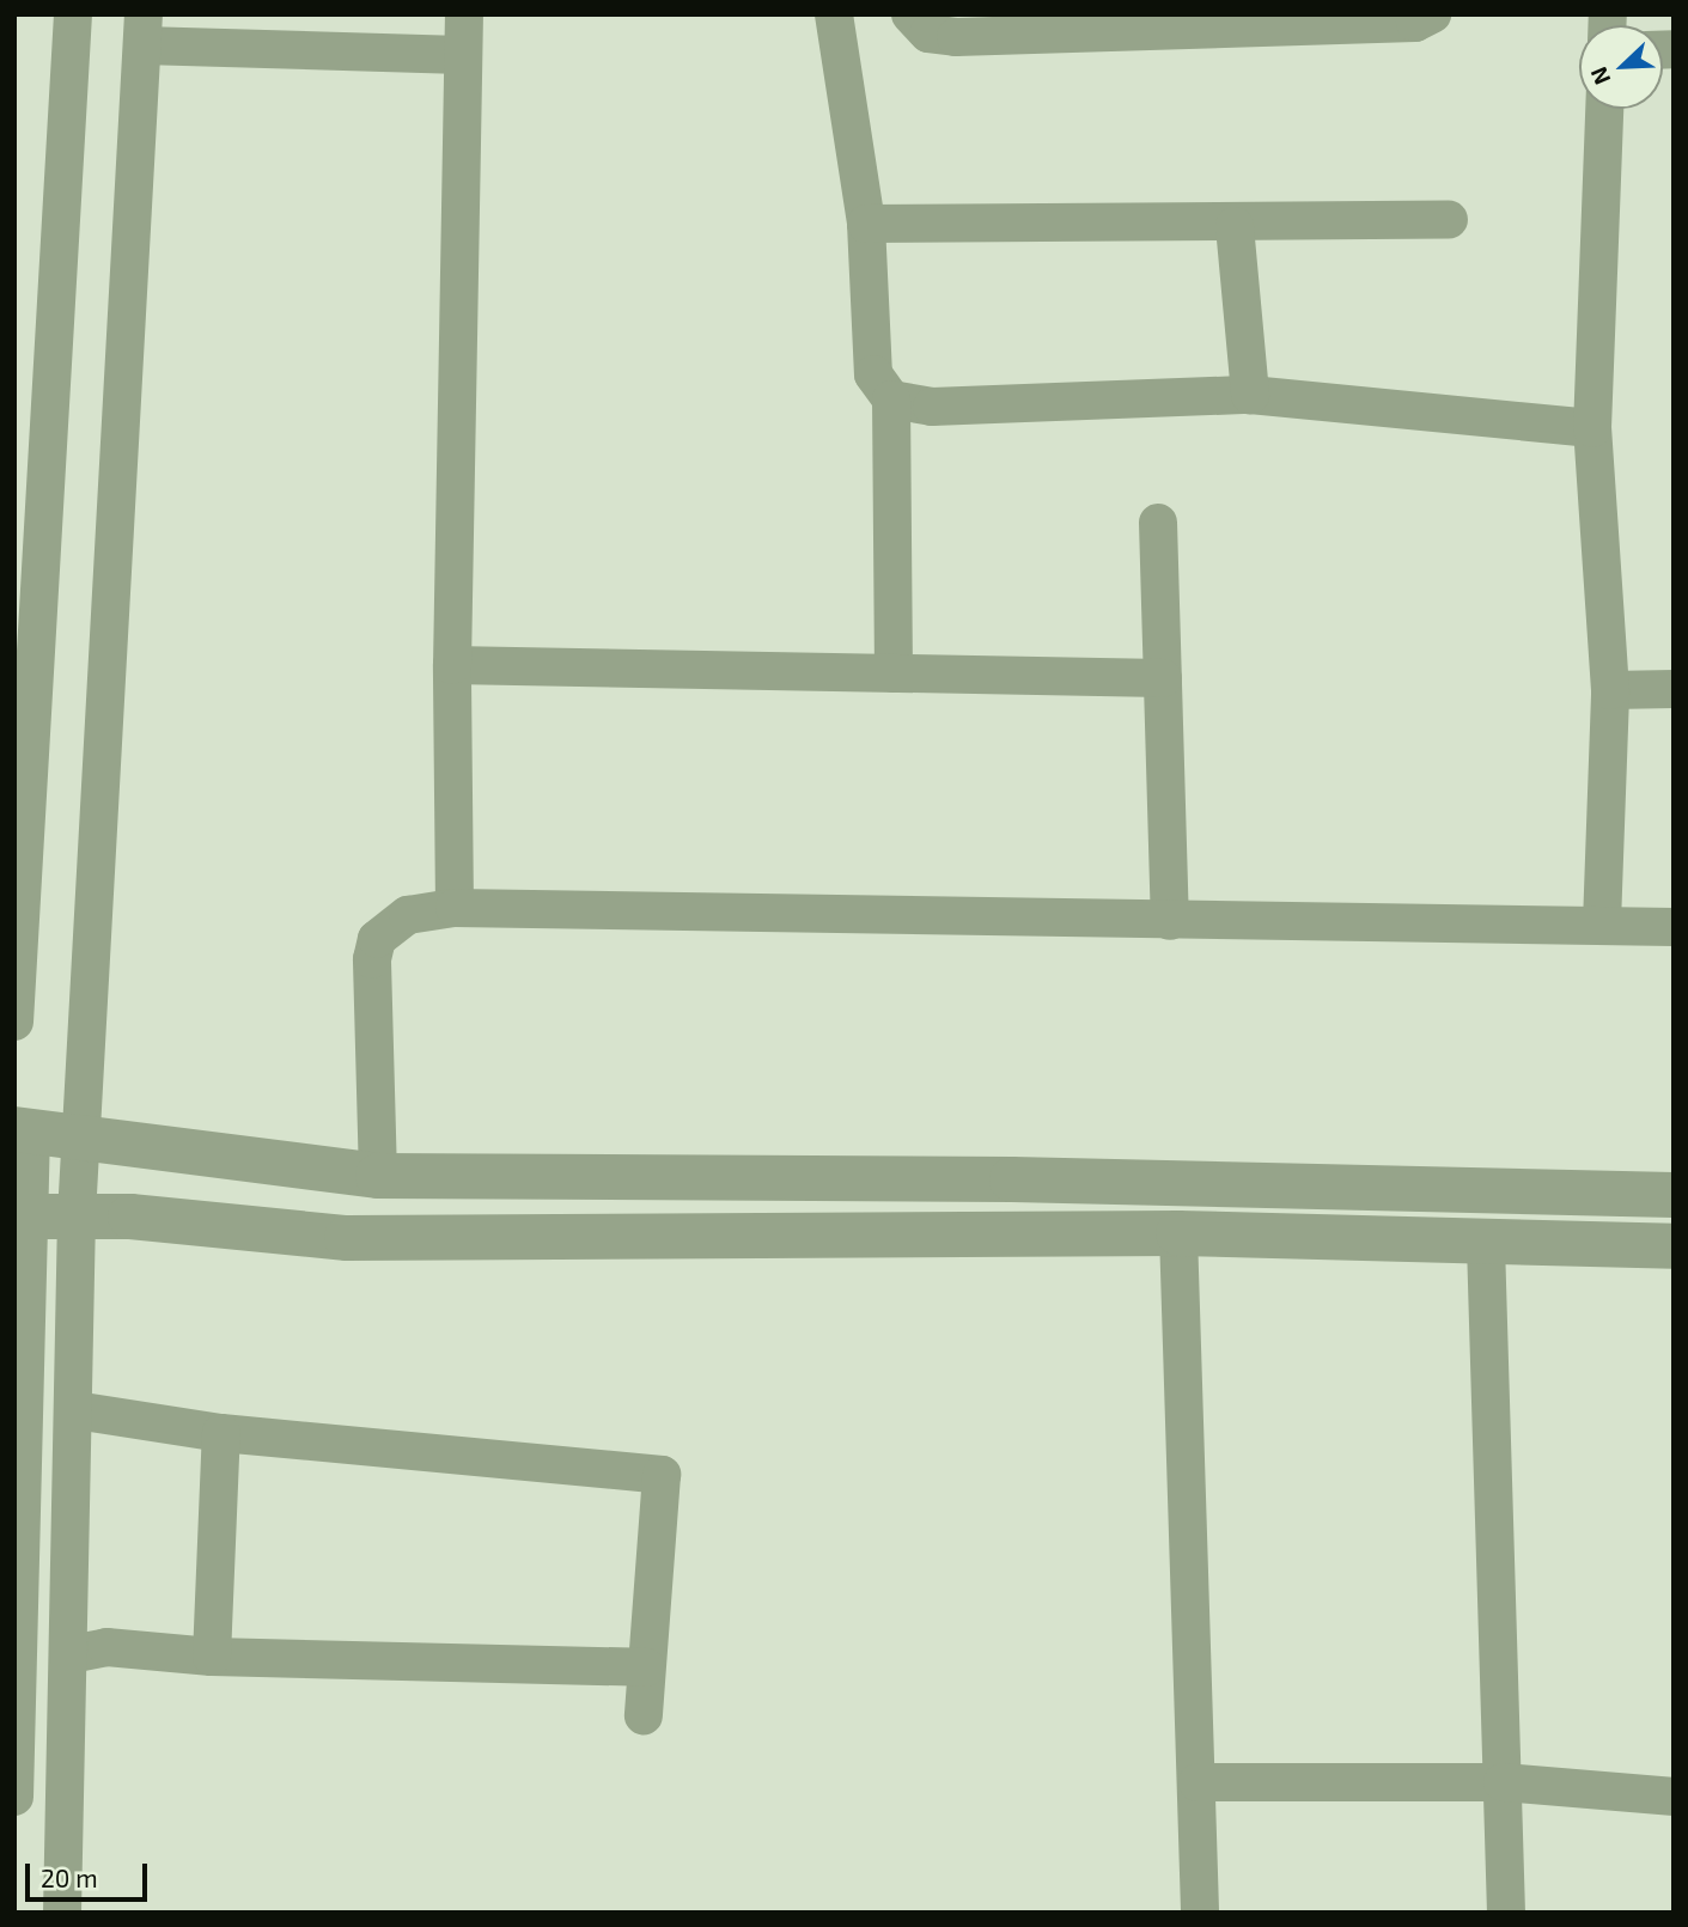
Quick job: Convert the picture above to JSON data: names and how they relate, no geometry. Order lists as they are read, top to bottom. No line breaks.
{"scale_bar":"20 m","north":"bottom left"}
